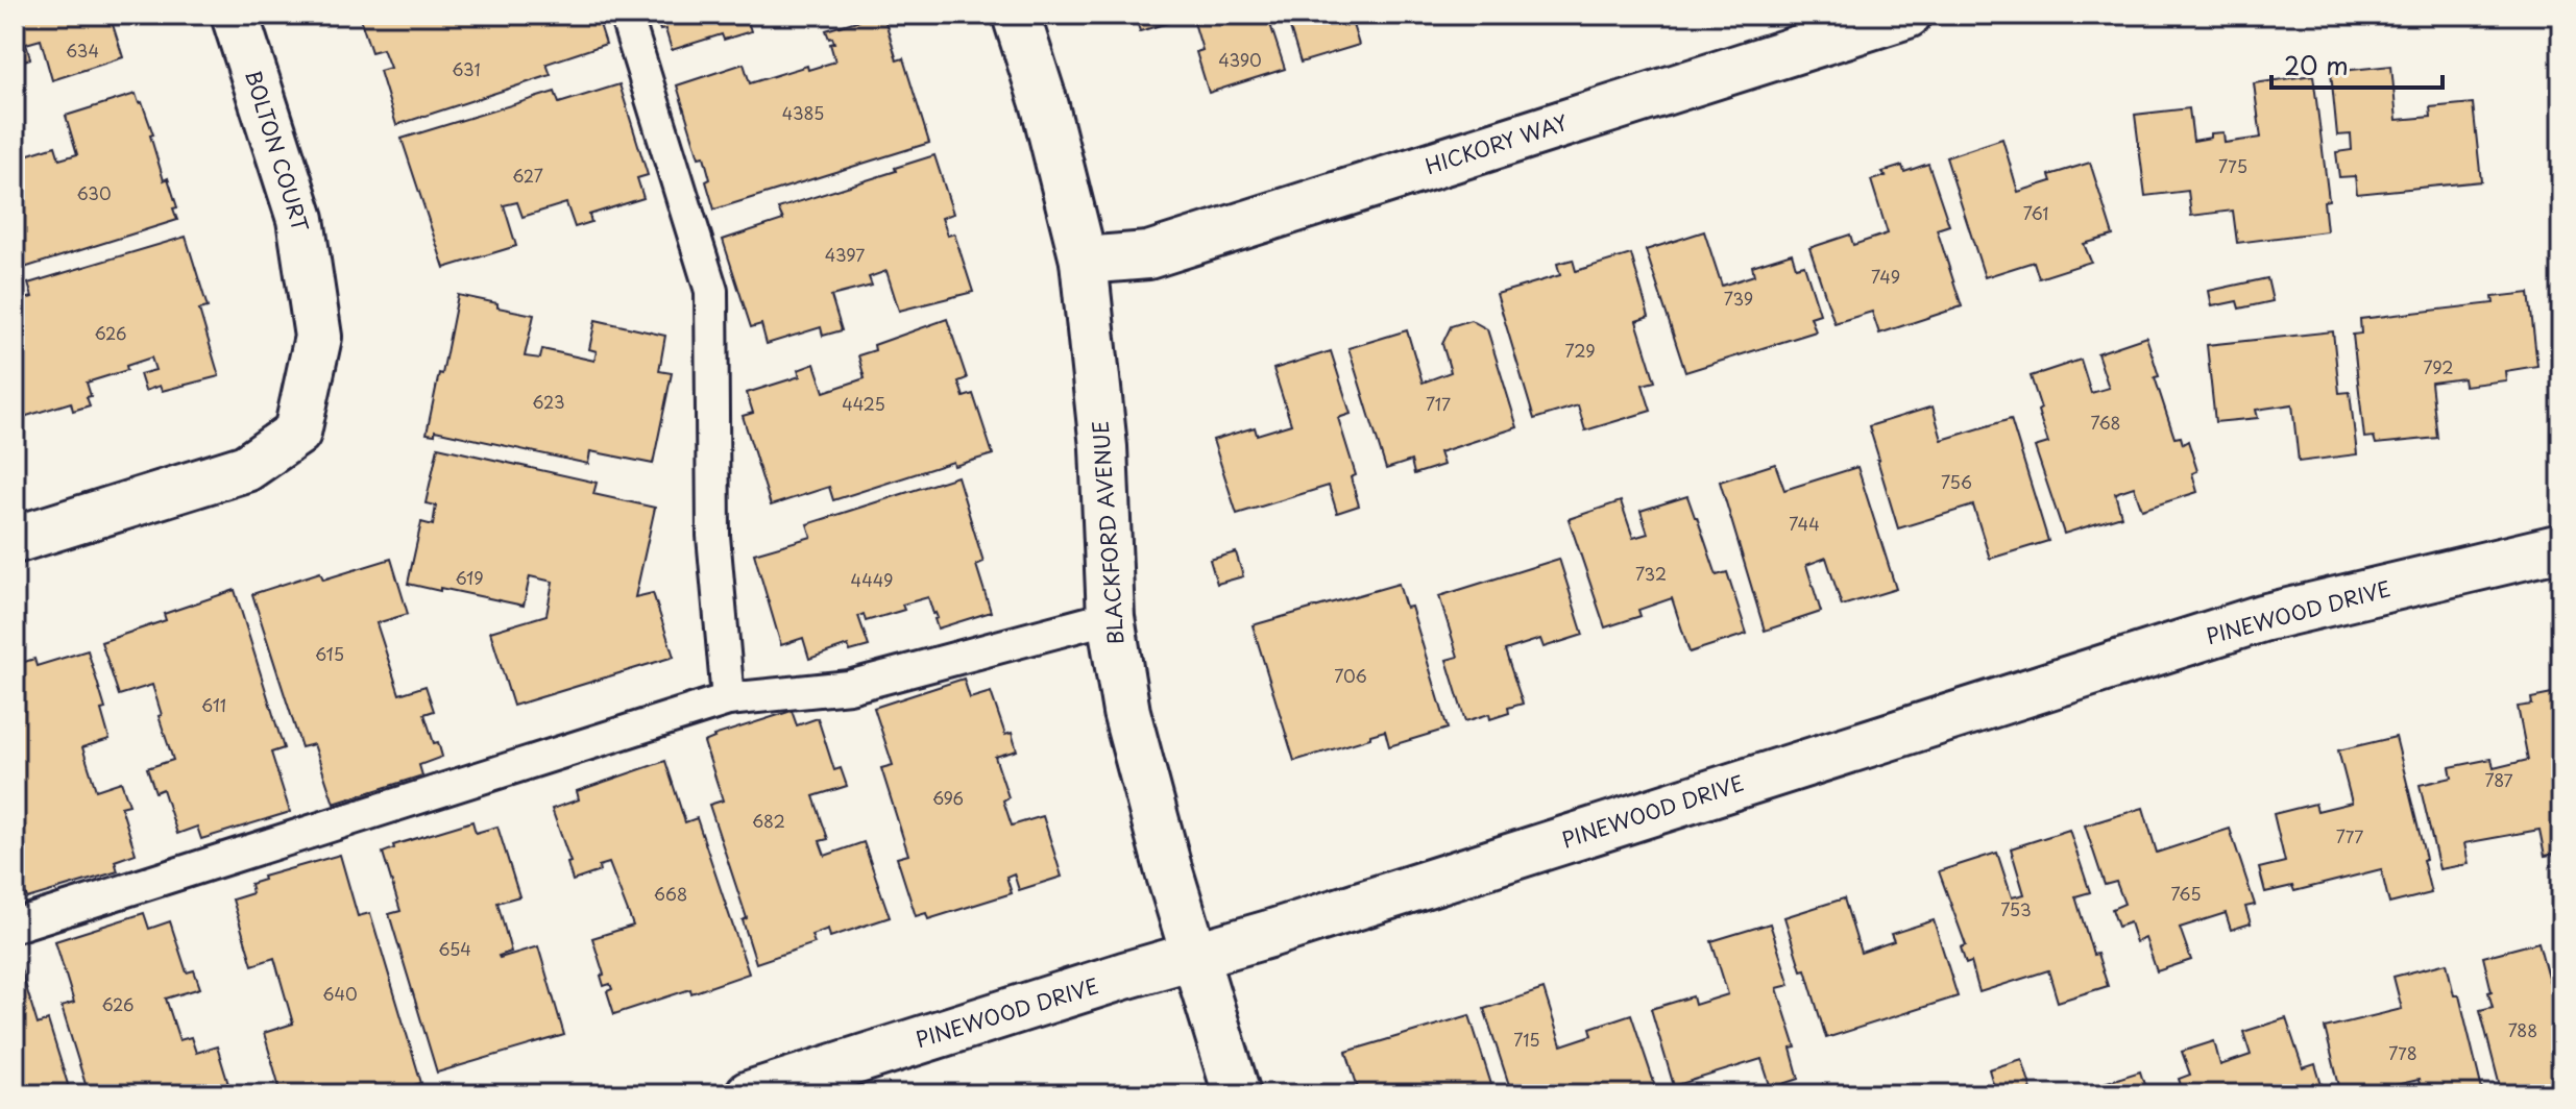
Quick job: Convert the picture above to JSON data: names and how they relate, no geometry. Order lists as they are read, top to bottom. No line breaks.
{"streets":{"street":["HICKORY WAY","BOLTON COURT","BLACKFORD AVENUE","PINEWOOD DRIVE"]},"crossings":[["HICKORY WAY","BLACKFORD AVENUE"],["BLACKFORD AVENUE","PINEWOOD DRIVE"]],"house_numbers":["634","4390","631","4385","775","627","630","761","4397","749","739","626","729","792","623","4425","717","768","756","744","732","619","4449","615","706","611","787","696","682","777","668","765","753","654","640","626","788","715","778"],"scale_bar":"20 m"}
